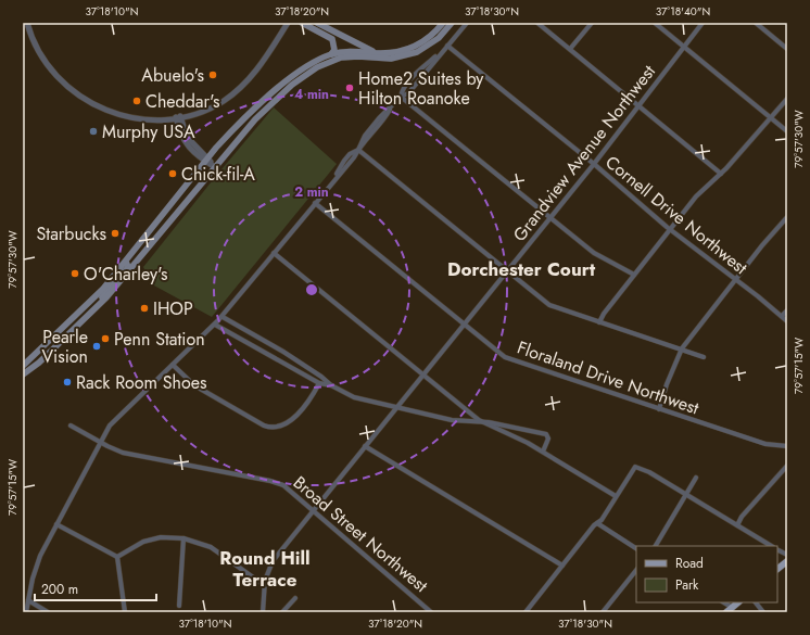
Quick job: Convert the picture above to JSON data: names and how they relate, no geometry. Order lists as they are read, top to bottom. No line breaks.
{"streets":{"street":["Grandview Avenue Northwest","Cornell Drive Northwest","Floraland Drive Northwest","Broad Street Northwest"]},"crossings":[["Grandview Avenue Northwest","Cornell Drive Northwest"],["Grandview Avenue Northwest","Floraland Drive Northwest"],["Grandview Avenue Northwest","Broad Street Northwest"]],"districts":["Dorchester Court","Round Hill Terrace"],"places":["Abuelo's","Home2 Suites by Hilton Roanoke","Cheddar's","Murphy USA","Chick-fil-A","Starbucks","O'Charley's","IHOP","Penn Station","Pearle Vision","Rack Room Shoes"],"legend":["Road","Park"],"scale_bar":"200 m","coordinates":["37°18'10\"N","37°18'20\"N","37°18'30\"N","37°18'40\"N","79°57'30\"W","79°57'15\"W"],"rings":["4 min","2 min"]}
